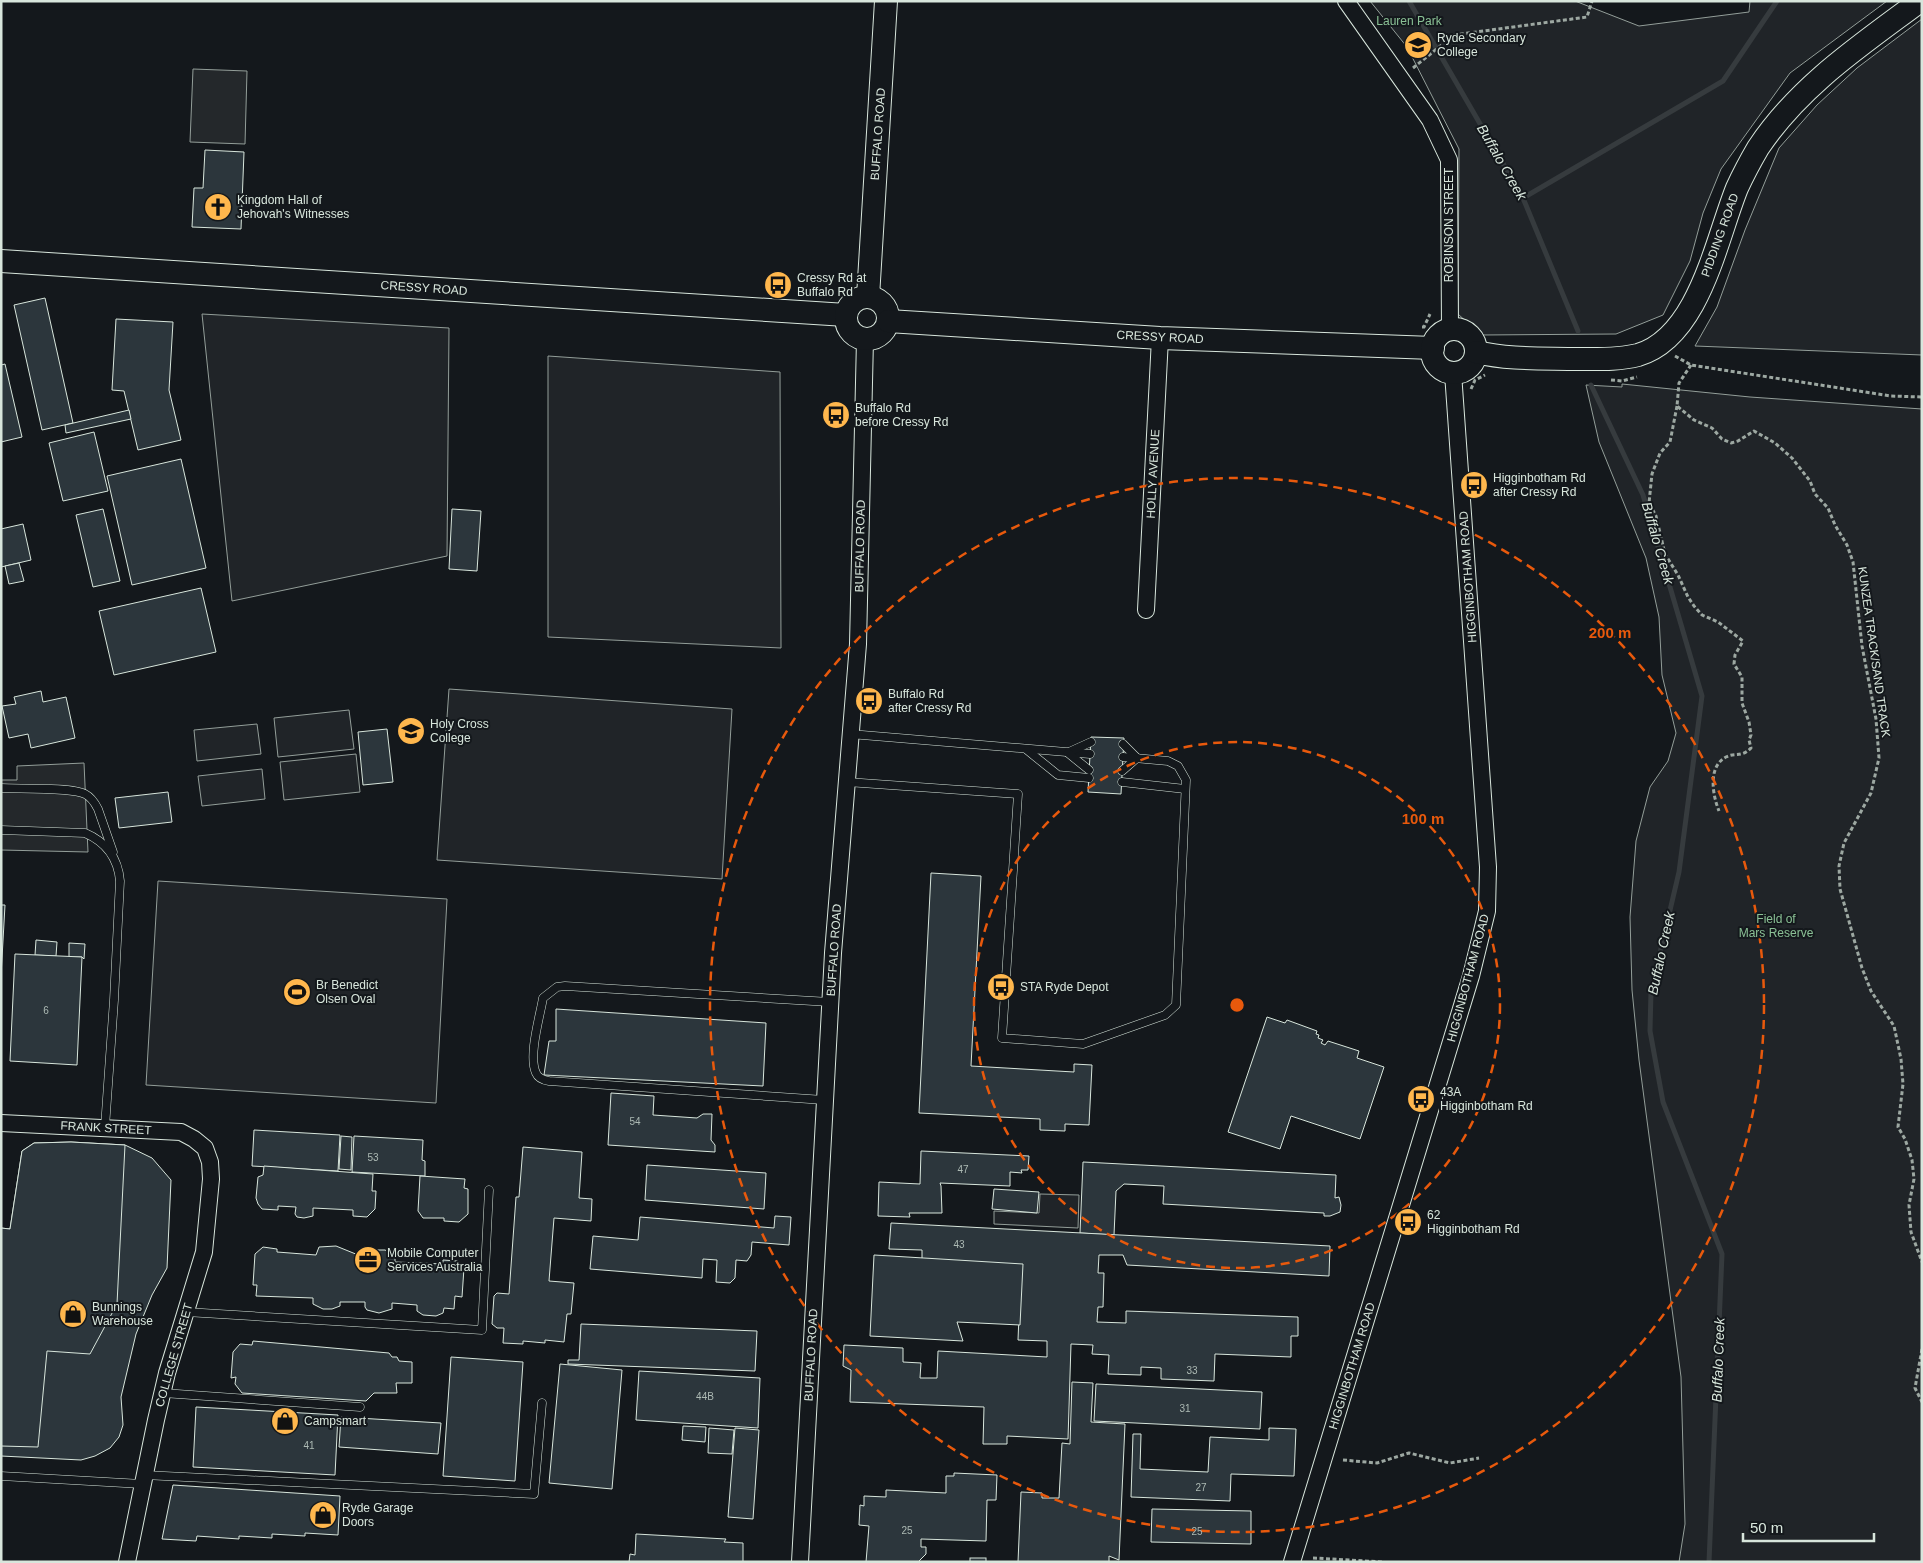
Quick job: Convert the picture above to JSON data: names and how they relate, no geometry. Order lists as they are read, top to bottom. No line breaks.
{"streets":{"street":["BUFFALO ROAD","ROBINSON STREET","PIDDING ROAD","CRESSY ROAD","HOLLY AVENUE","HIGGINBOTHAM ROAD","FRANK STREET","COLLEGE STREET"],"path":["KUNZEA TRACK/SAND TRACK"]},"crossings":[["BUFFALO ROAD","CRESSY ROAD"],["ROBINSON STREET","PIDDING ROAD"],["ROBINSON STREET","CRESSY ROAD"],["ROBINSON STREET","HIGGINBOTHAM ROAD"],["PIDDING ROAD","CRESSY ROAD"],["PIDDING ROAD","HIGGINBOTHAM ROAD"],["CRESSY ROAD","HOLLY AVENUE"],["CRESSY ROAD","HIGGINBOTHAM ROAD"],["FRANK STREET","COLLEGE STREET"]],"water":["Buffalo Creek"],"parks":["Lauren Park","Field of Mars Reserve"],"places":{"school or university":["Ryde Secondary College","Holy Cross College"],"church":["Kingdom Hall of Jehovah's Witnesses"],"bus stop":["Cressy Rd at Buffalo Rd","Buffalo Rd before Cressy Rd","Higginbotham Rd after Cressy Rd","Buffalo Rd after Cressy Rd","STA Ryde Depot","43A Higginbotham Rd","62 Higginbotham Rd"],"sports":["Br Benedict Olsen Oval"],"office":["Mobile Computer Services Australia"],"shop":["Bunnings Warehouse","Campsmart","Ryde Garage Doors"]},"house_numbers":["6","54","53","47","43","33","44B","31","41","27","25","25"],"scale_bar":"50 m","rings":["200 m","100 m"]}
